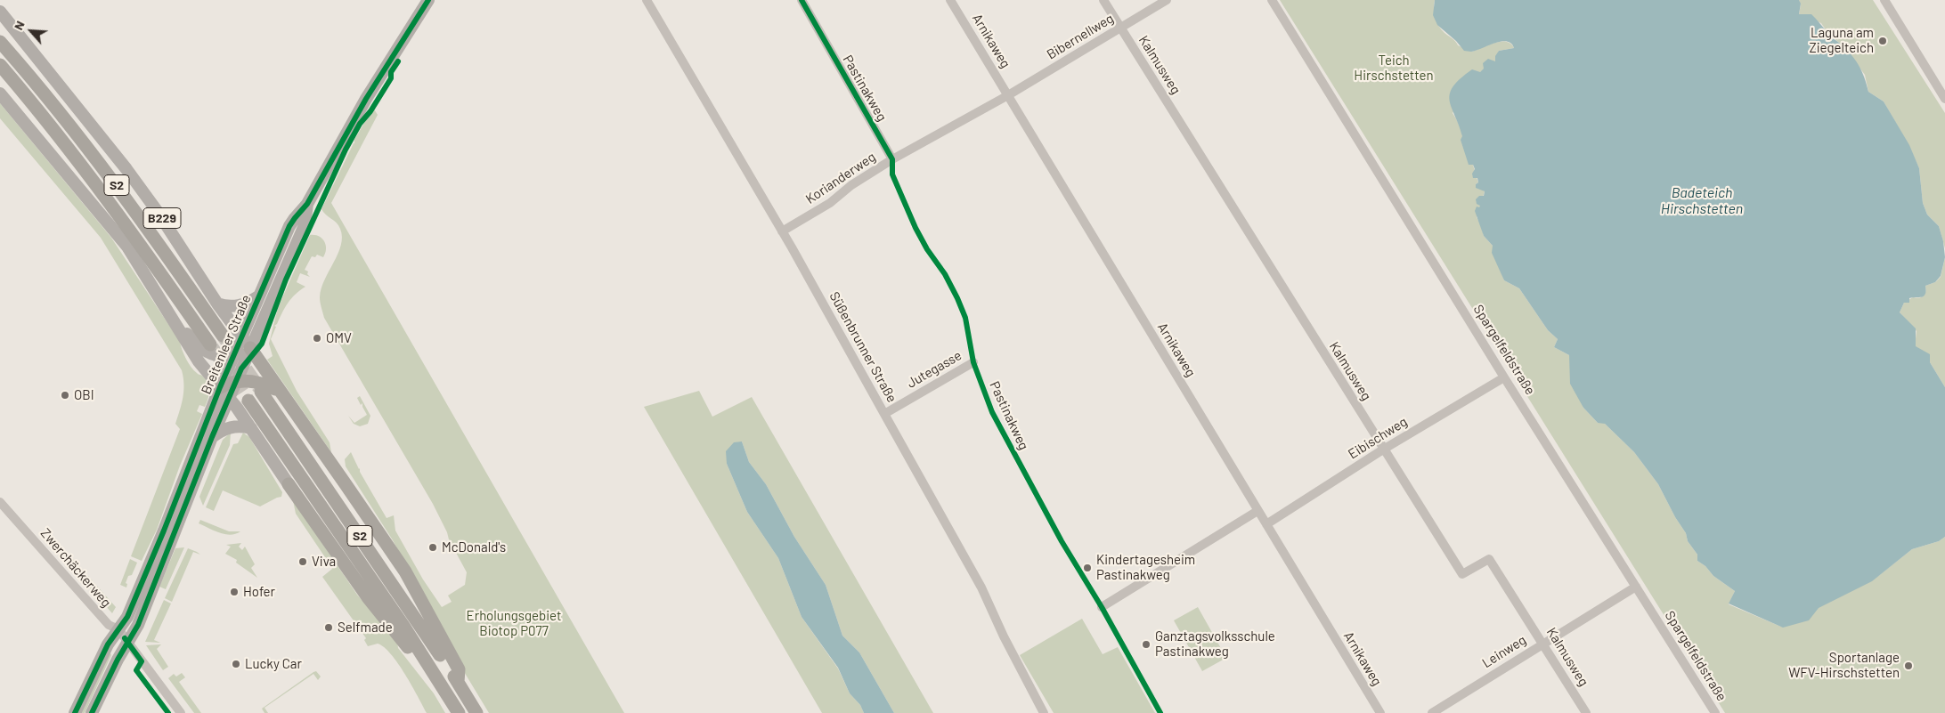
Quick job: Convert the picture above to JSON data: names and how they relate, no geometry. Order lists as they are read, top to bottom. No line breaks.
{"streets":{"highway":["S2"],"main road":["B229","Breitenleer Straße"],"street":["Bibernellweg","Arnikaweg","Kalmusweg","Pastinakweg","Korianderweg","Süßenbrunner Straße","Spargelfeldstraße","Jutegasse","Eibischweg","Zwerchäckerweg","Leinweg"]},"crossings":[["Bibernellweg","Arnikaweg"],["Bibernellweg","Kalmusweg"],["Bibernellweg","Korianderweg"],["Arnikaweg","Korianderweg"],["Arnikaweg","Eibischweg"],["Kalmusweg","Eibischweg"],["Kalmusweg","Leinweg"],["Pastinakweg","Korianderweg"],["Korianderweg","Süßenbrunner Straße"],["B229","Breitenleer Straße"],["Breitenleer Straße","Zwerchäckerweg"],["Süßenbrunner Straße","Jutegasse"],["Spargelfeldstraße","Eibischweg"],["Spargelfeldstraße","Leinweg"]],"water":["Badeteich Hirschstetten"],"parks":["Teich Hirschstetten","Erholungsgebiet Biotop P077"],"places":["Laguna am Ziegelteich","OMV","OBI","McDonald's","Viva","Kindertagesheim Pastinakweg","Hofer","Selfmade","Ganztagsvolksschule Pastinakweg","Lucky Car","Sportanlage WFV-Hirschstetten"],"north":"top left"}
